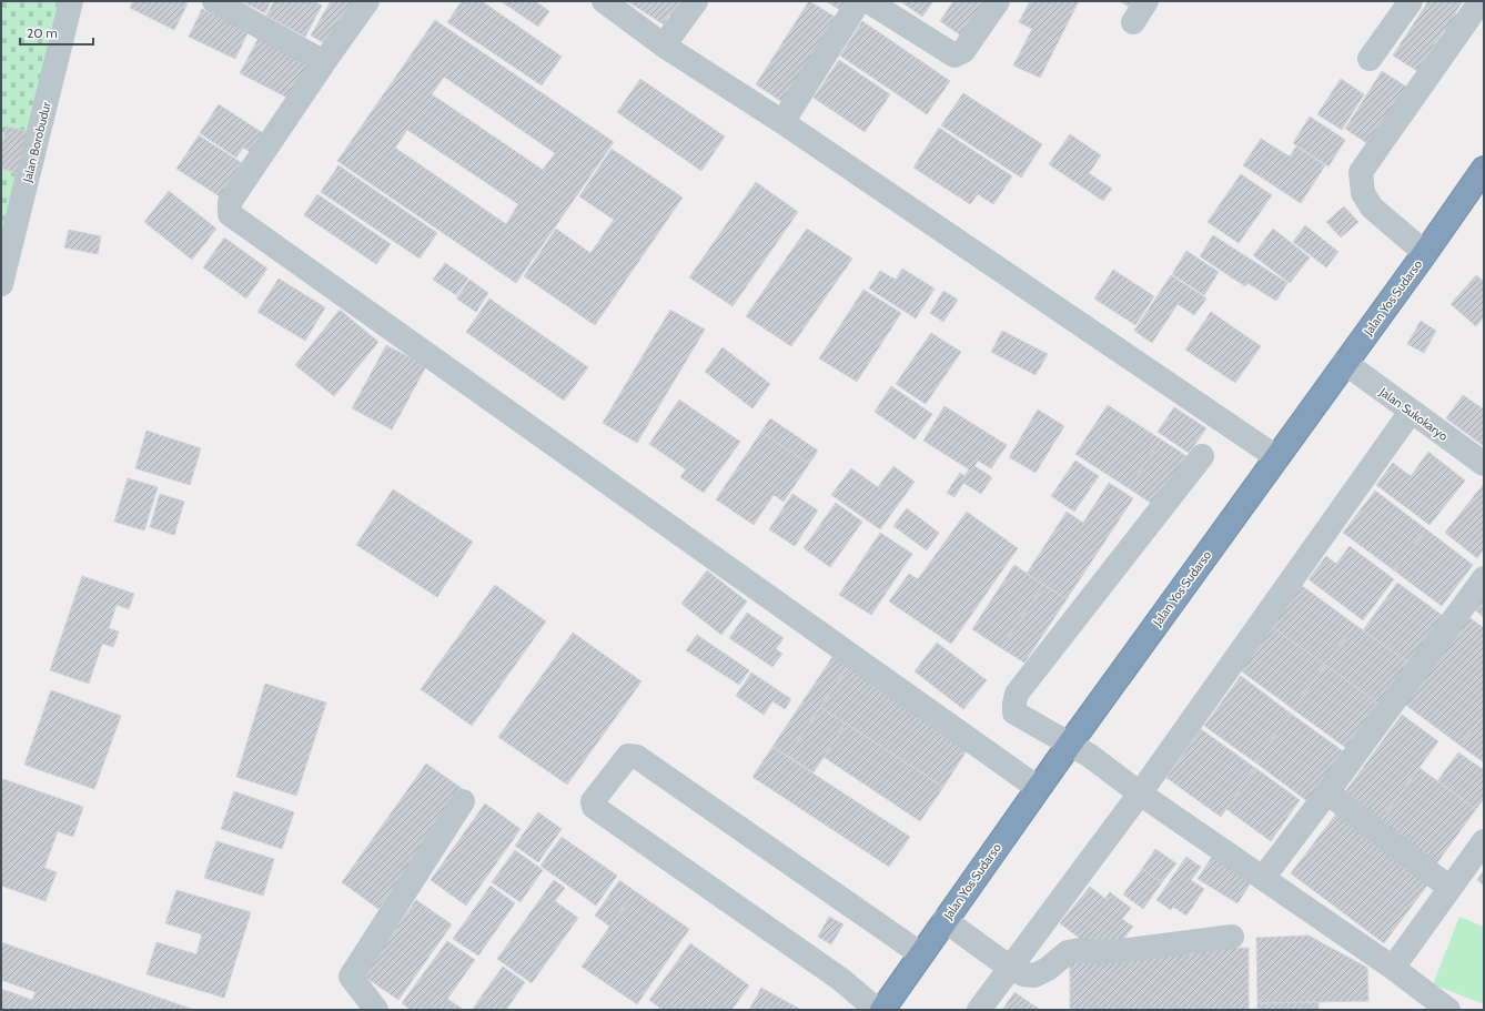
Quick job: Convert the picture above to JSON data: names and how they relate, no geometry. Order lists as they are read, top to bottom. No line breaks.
{"streets":{"highway":["Jalan Yos Sudarso"],"street":["Jalan Borobudur","Jalan Sukokaryo"]},"crossings":[["Jalan Yos Sudarso","Jalan Sukokaryo"]],"scale_bar":"20 m"}
